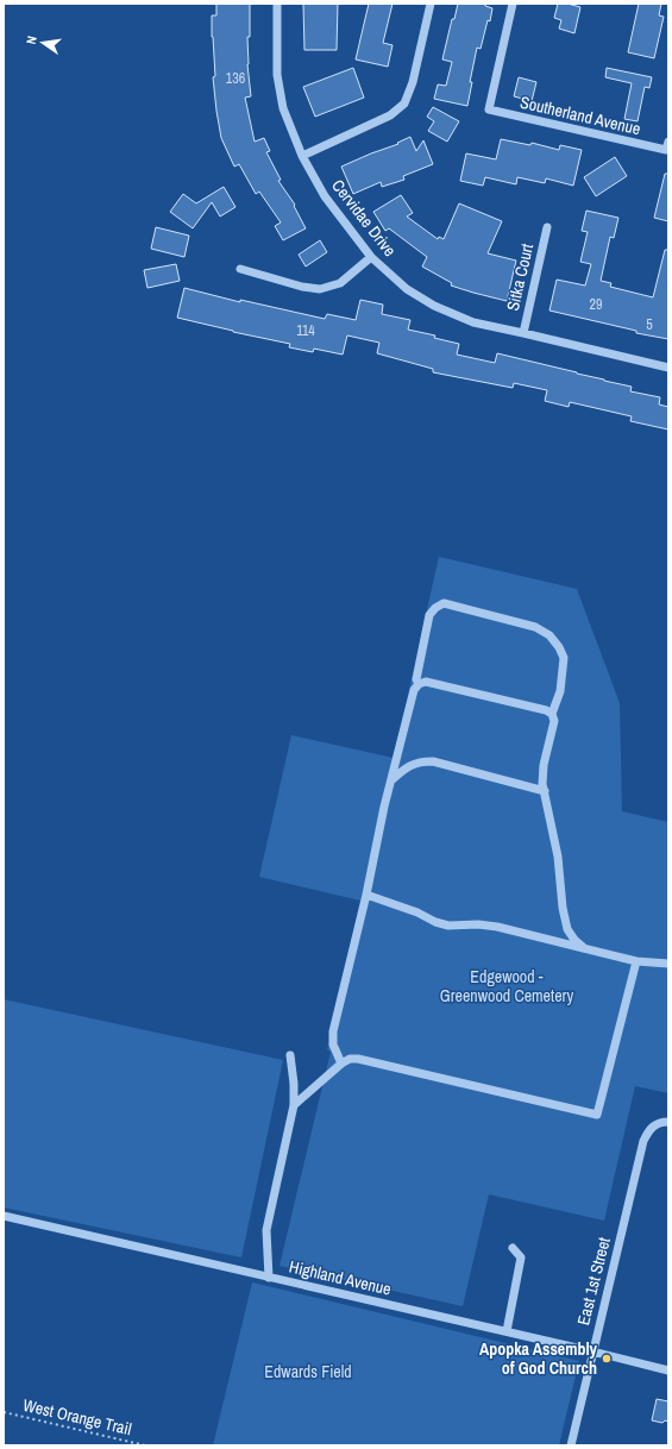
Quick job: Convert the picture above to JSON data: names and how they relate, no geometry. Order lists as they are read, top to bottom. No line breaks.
{"streets":{"street":["Southerland Avenue","Cervidae Drive","Sitka Court","Highland Avenue","East 1st Street"],"path":["West Orange Trail"]},"crossings":[["Cervidae Drive","Sitka Court"],["Highland Avenue","East 1st Street"]],"parks":["Edgewood - Greenwood Cemetery","Edwards Field"],"places":["Apopka Assembly of God Church"],"house_numbers":["136","29","5","114"],"north":"left"}
